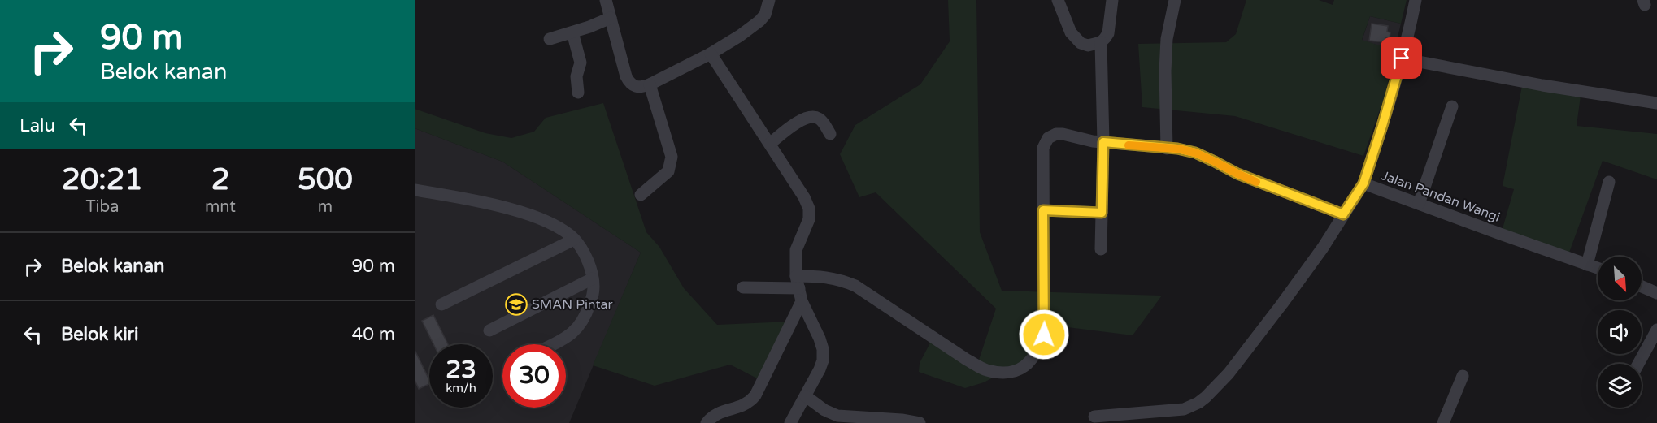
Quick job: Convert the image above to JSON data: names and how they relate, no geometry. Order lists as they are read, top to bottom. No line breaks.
{"streets":{"street":["Jalan Pandan Wangi"]},"places":{"school or university":["SMAN Pintar"]},"north":"bottom right","page":{"turn":["90 m","Belok kanan"],"then":"Lalu","eta":["20:21","Tiba","2","mnt","500","m"],"list":[{"name":"Belok kanan","value":"90 m"},{"name":"Belok kiri","value":"40 m"}],"speed":"23 km/h","limit":"30"}}
